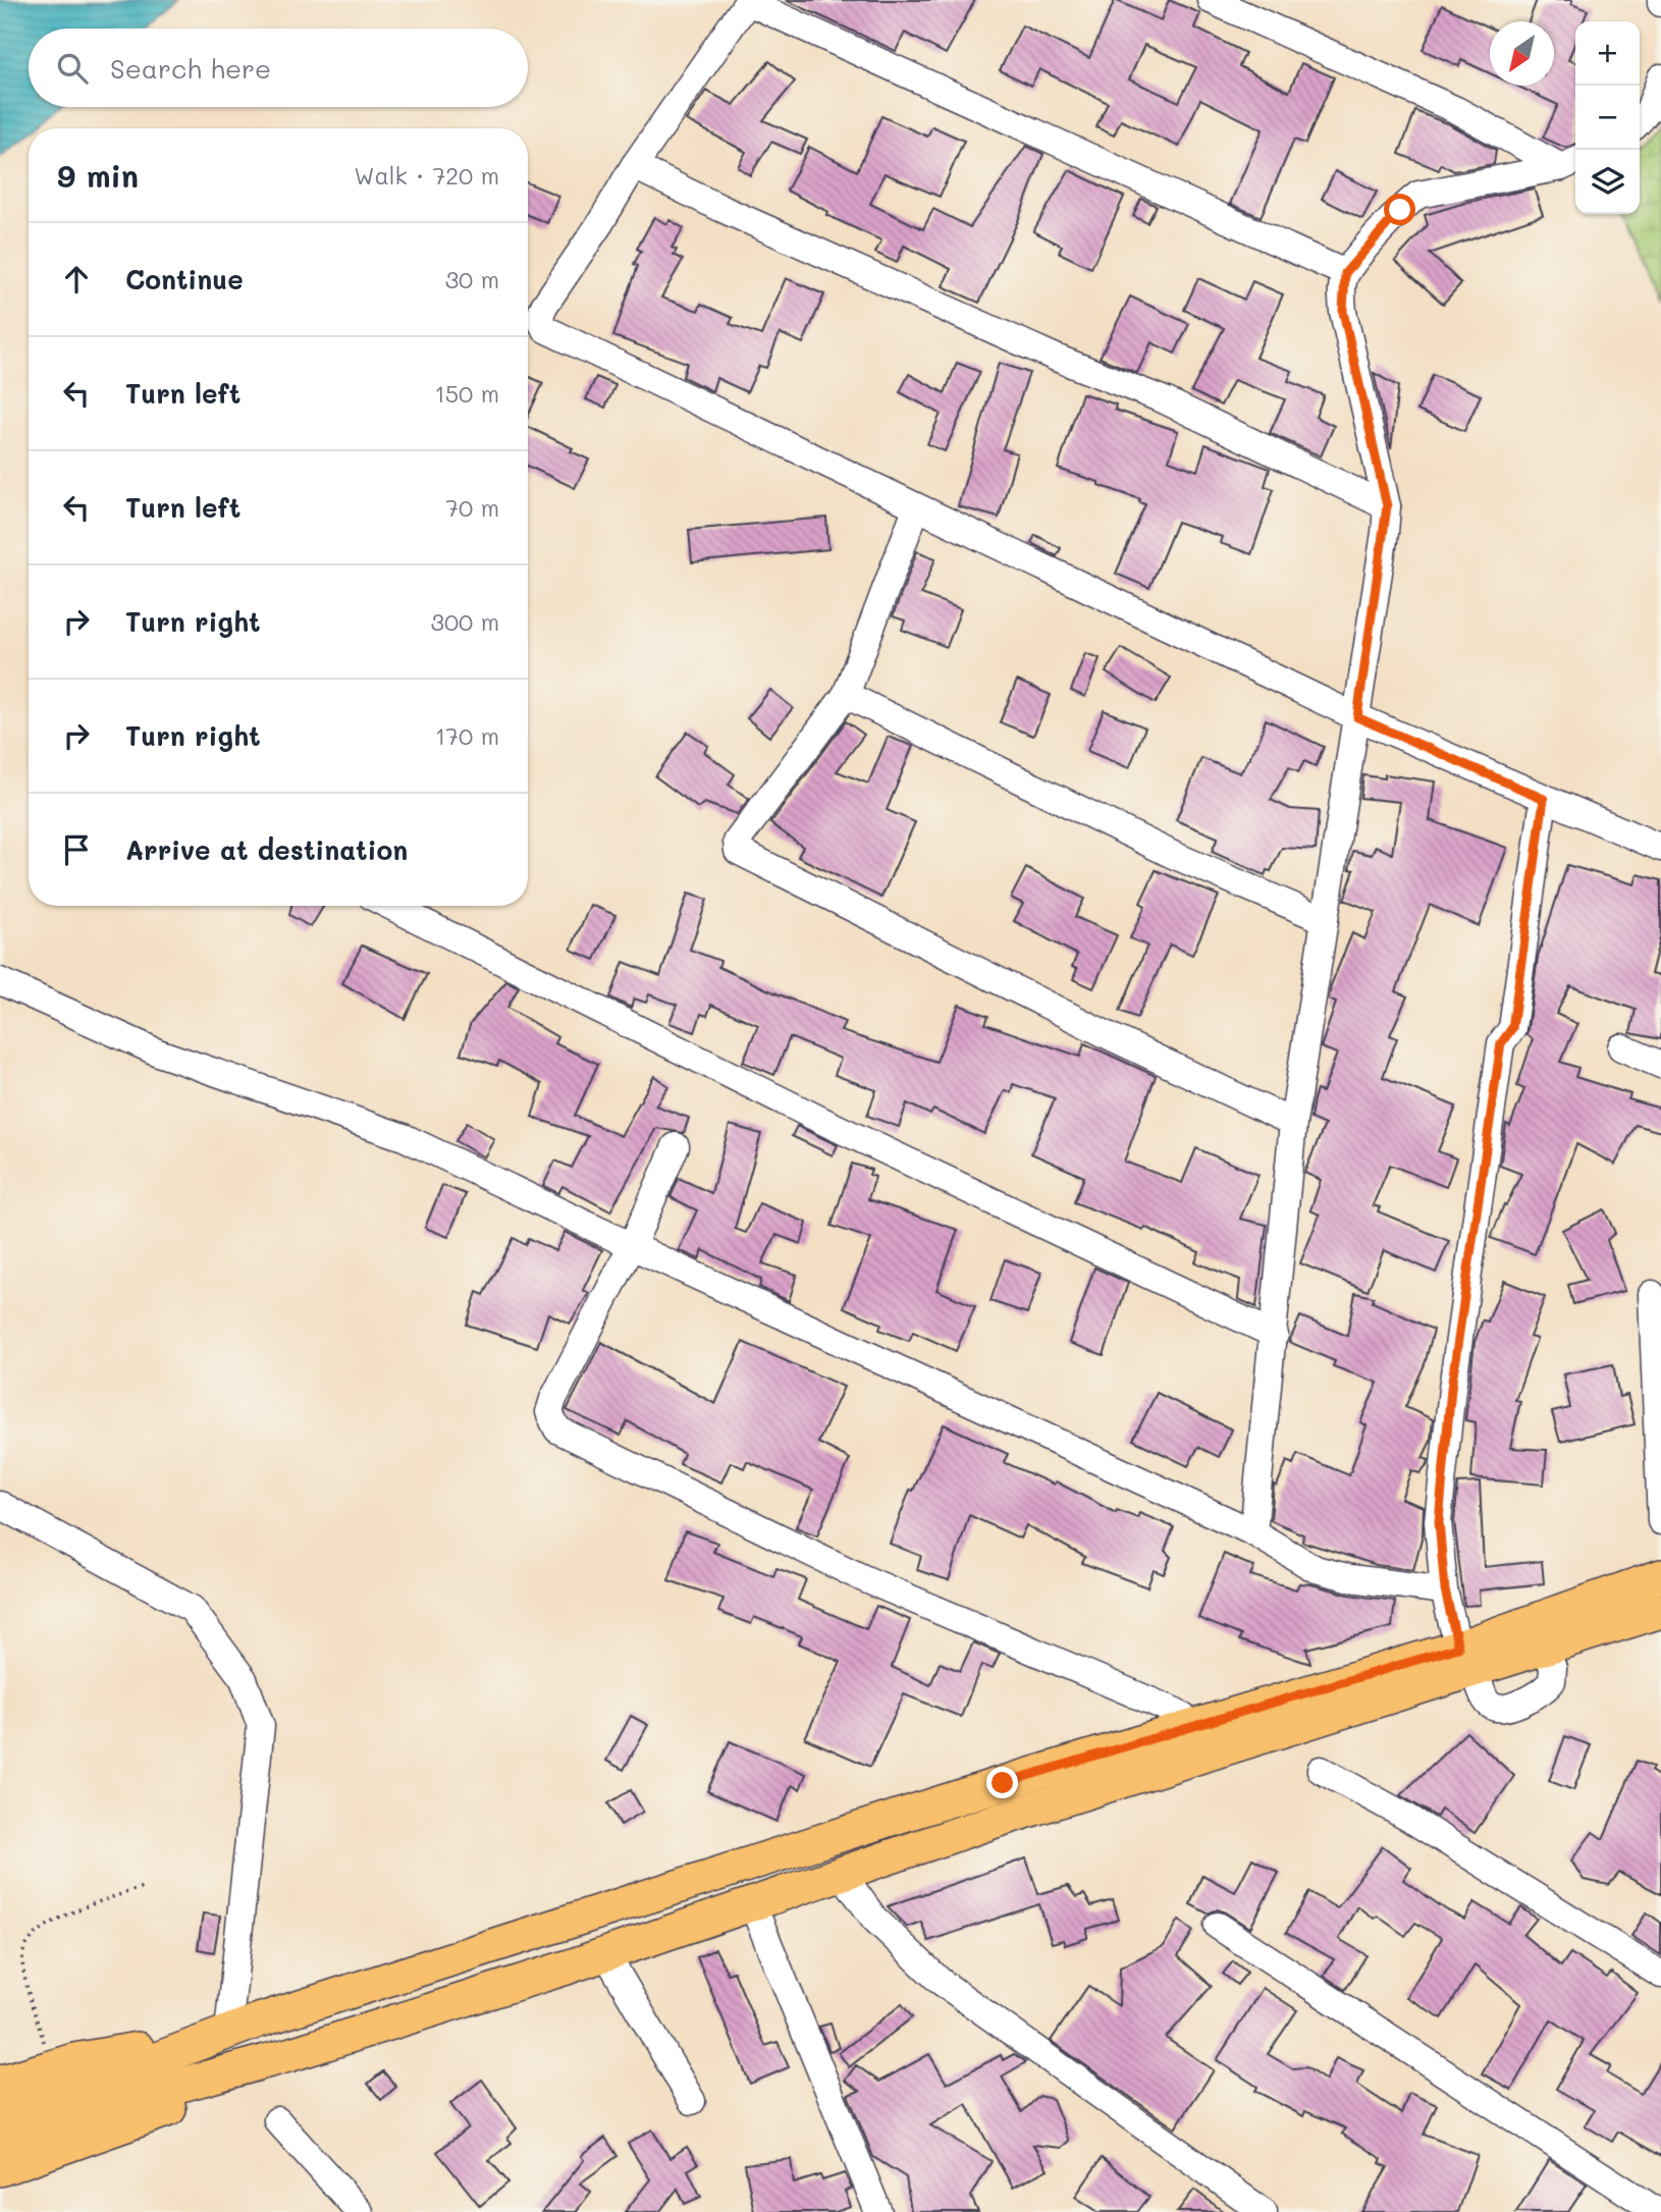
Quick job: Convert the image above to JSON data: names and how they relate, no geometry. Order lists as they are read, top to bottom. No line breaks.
{"north":"bottom left","page":{"map_buttons":["+","−"],"search":"Search here","heading":["9 min","Walk · 720 m"],"list":[["Continue","30 m"],["Turn left","150 m"],["Turn left","70 m"],["Turn right","300 m"],["Turn right","170 m"],"Arrive at destination"]}}
